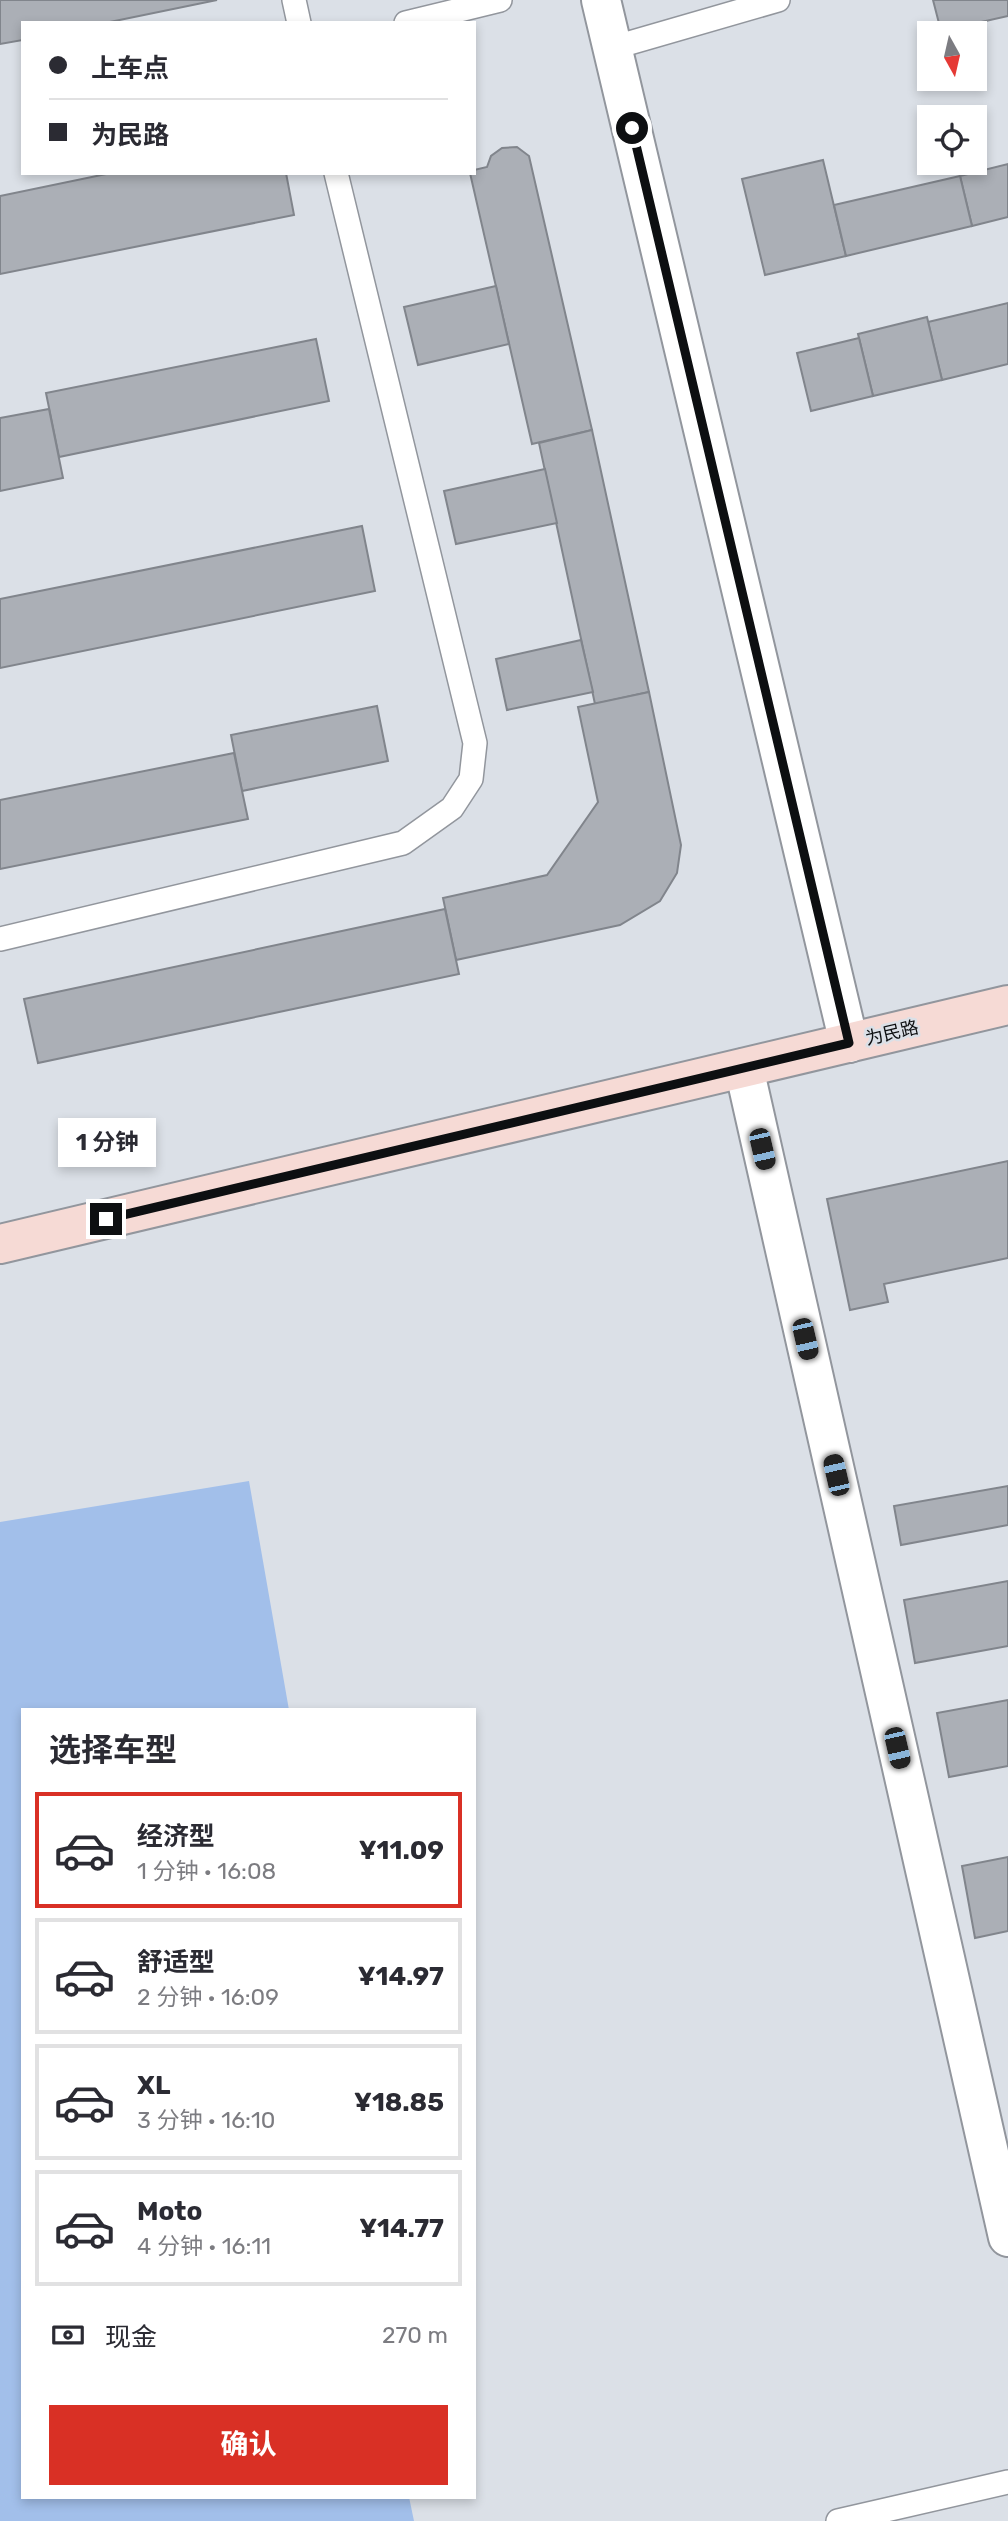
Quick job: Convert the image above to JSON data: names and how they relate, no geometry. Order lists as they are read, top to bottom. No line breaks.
{"streets":{"main road":["为民路"]},"north":"bottom","page":{"banner":["上车点","为民路"],"bubble":"1 分钟","heading":"选择车型","list":[{"name":"经济型","note":"1 分钟 · 16:08","value":"¥11.09"},{"name":"舒适型","note":"2 分钟 · 16:09","value":"¥14.97"},{"name":"XL","note":"3 分钟 · 16:10","value":"¥18.85"},{"name":"Moto","note":"4 分钟 · 16:11","value":"¥14.77"}],"pay":["现金","270 m"],"buttons":"确认"}}
